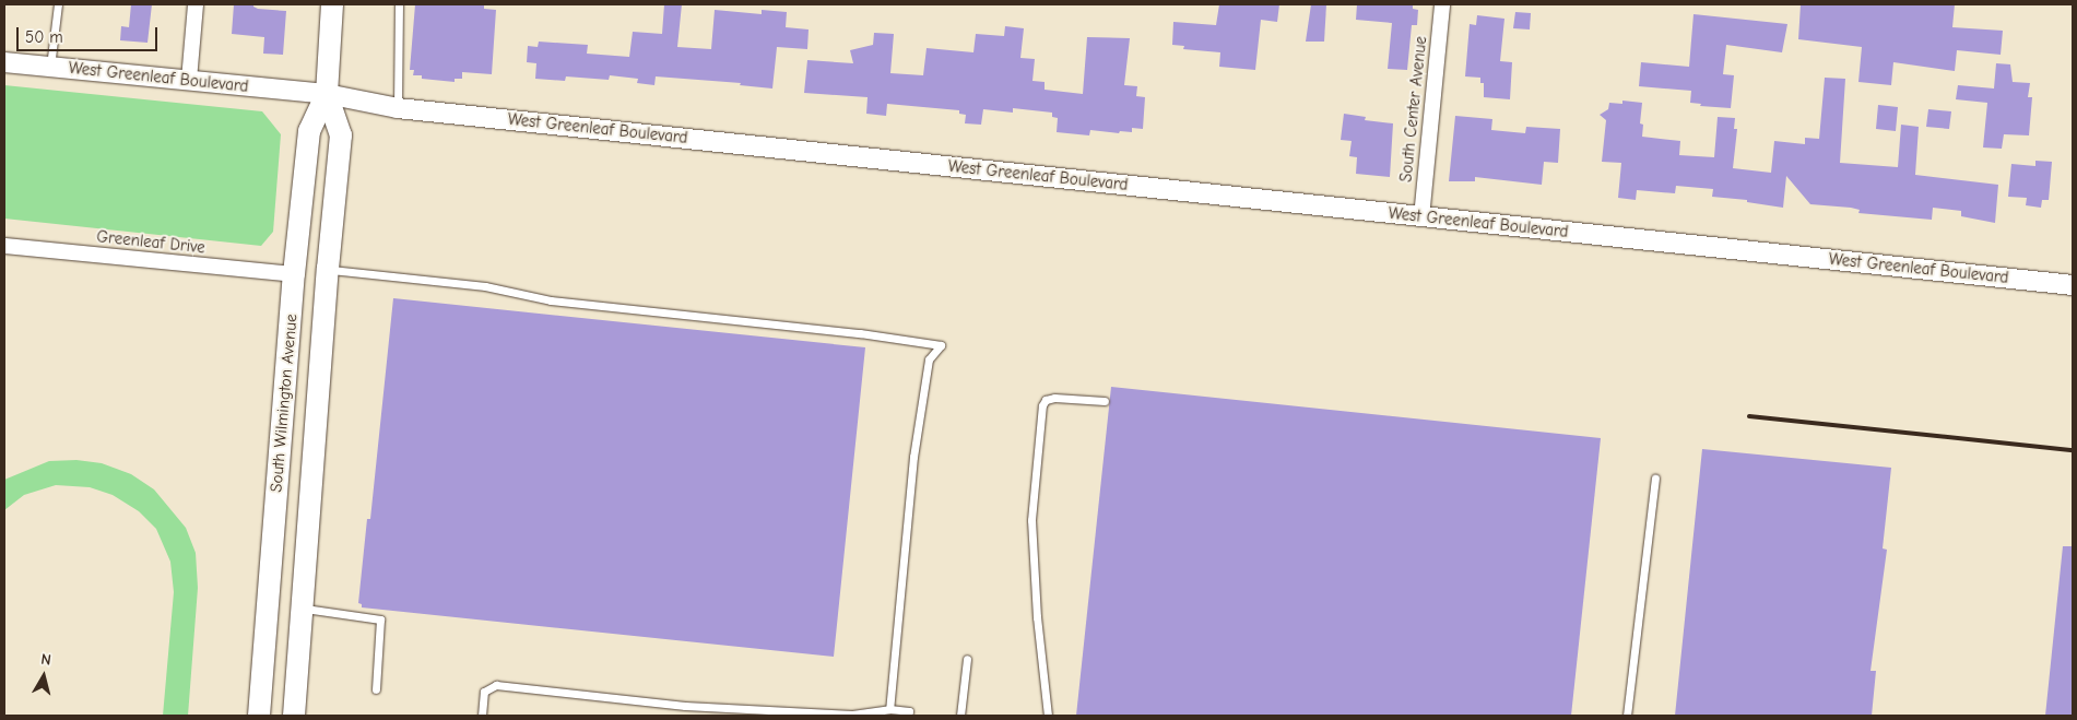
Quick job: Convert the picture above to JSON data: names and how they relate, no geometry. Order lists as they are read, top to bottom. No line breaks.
{"streets":{"main road":["South Wilmington Avenue"],"street":["West Greenleaf Boulevard","South Center Avenue","Greenleaf Drive"]},"crossings":[["West Greenleaf Boulevard","South Center Avenue"],["West Greenleaf Boulevard","South Wilmington Avenue"],["Greenleaf Drive","South Wilmington Avenue"]],"scale_bar":"50 m","north":"top"}
